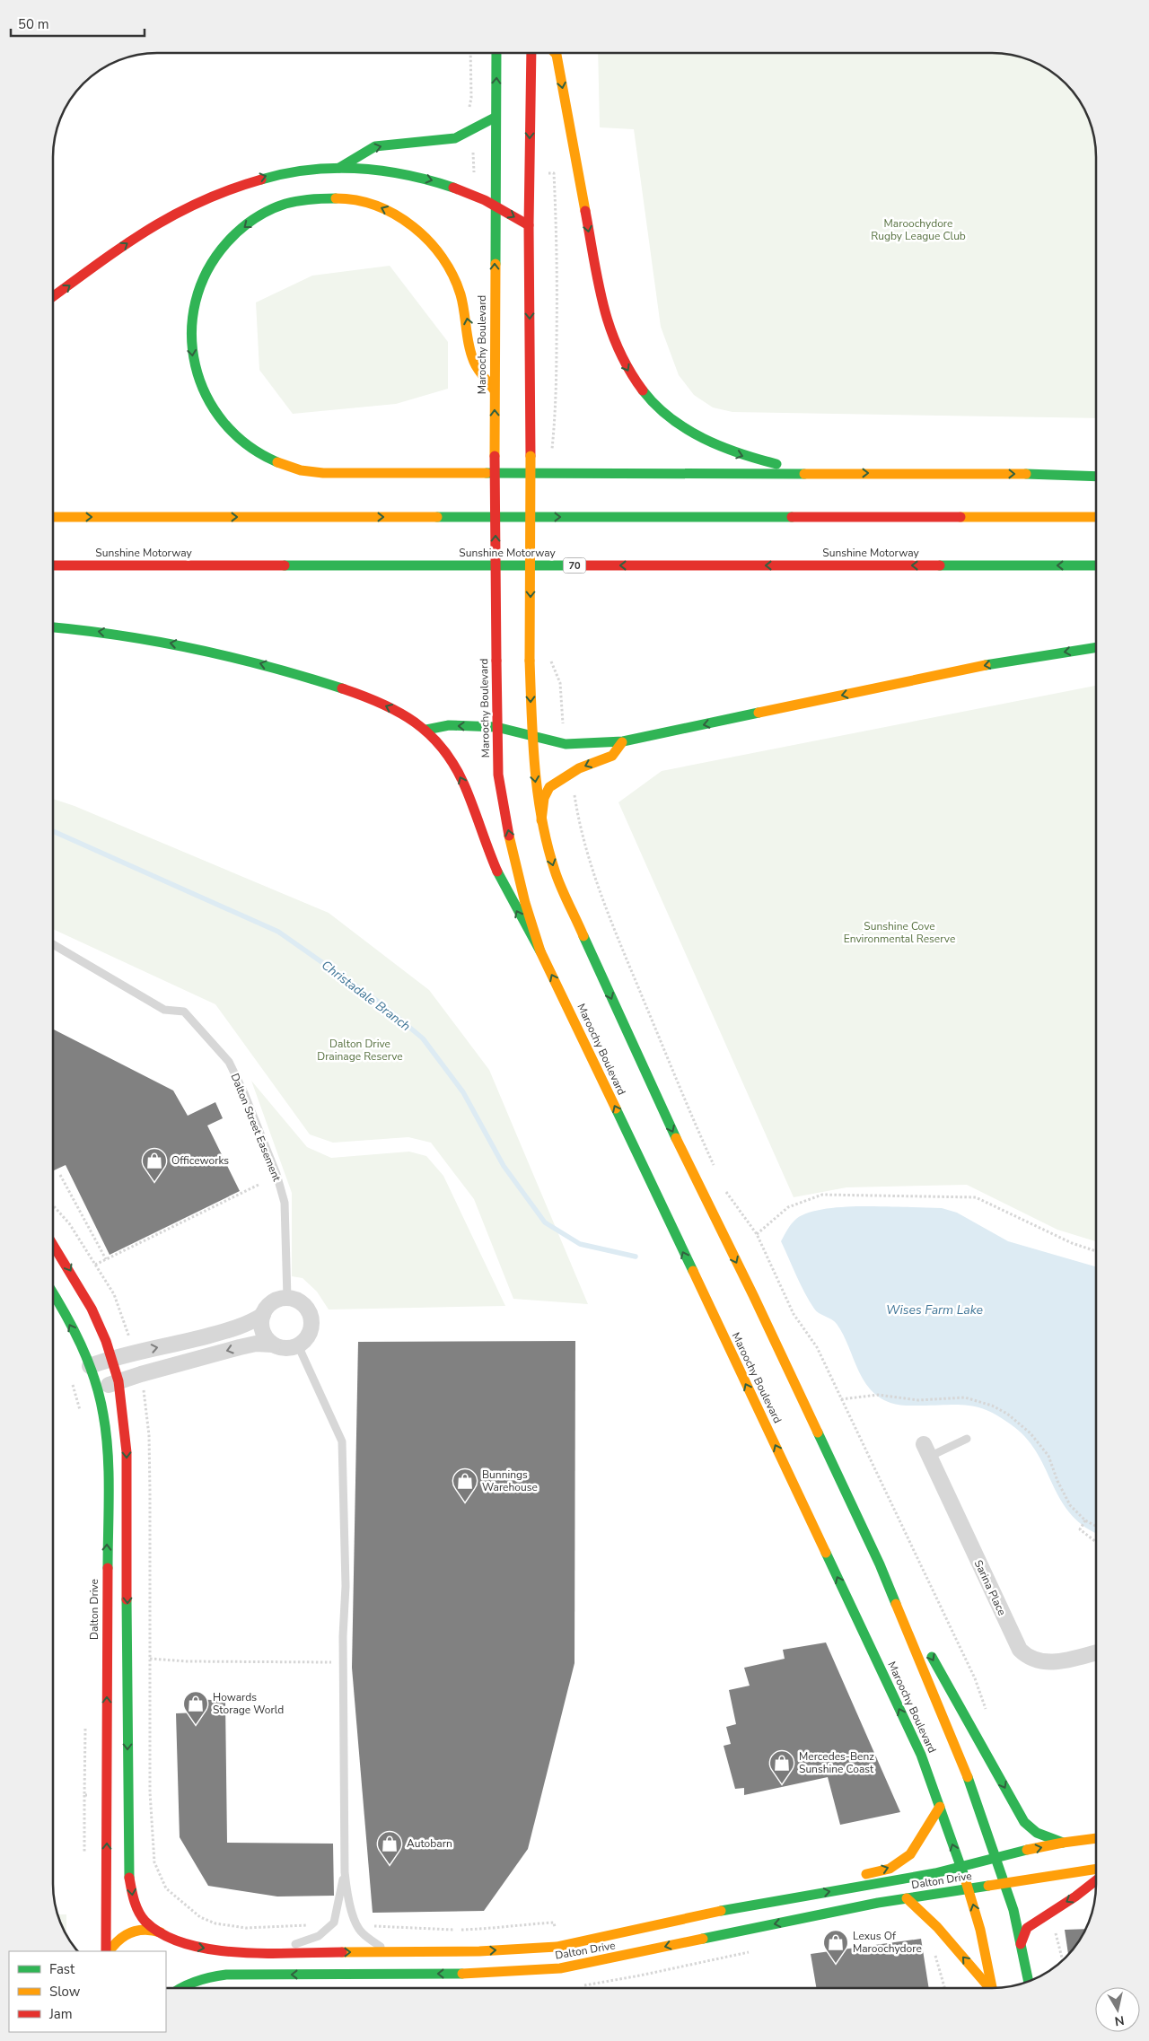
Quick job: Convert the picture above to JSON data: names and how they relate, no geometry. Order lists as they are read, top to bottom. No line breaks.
{"streets":{"main road":["Maroochy Boulevard","Sunshine Motorway","70","Dalton Drive"],"street":["Sarina Place"],"lane":["Dalton Street Easement"]},"crossings":[["Maroochy Boulevard","Dalton Drive"]],"water":["Christadale Branch","Wises Farm Lake"],"parks":["Maroochydore Rugby League Club","Sunshine Cove Environmental Reserve","Dalton Drive Drainage Reserve"],"places":{"shop":["Officeworks","Bunnings Warehouse","Howards Storage World","Mercedes-Benz Sunshine Coast","Autobarn","Lexus Of Maroochydore"]},"legend":["Fast","Slow","Jam"],"scale_bar":"50 m","north":"bottom"}
